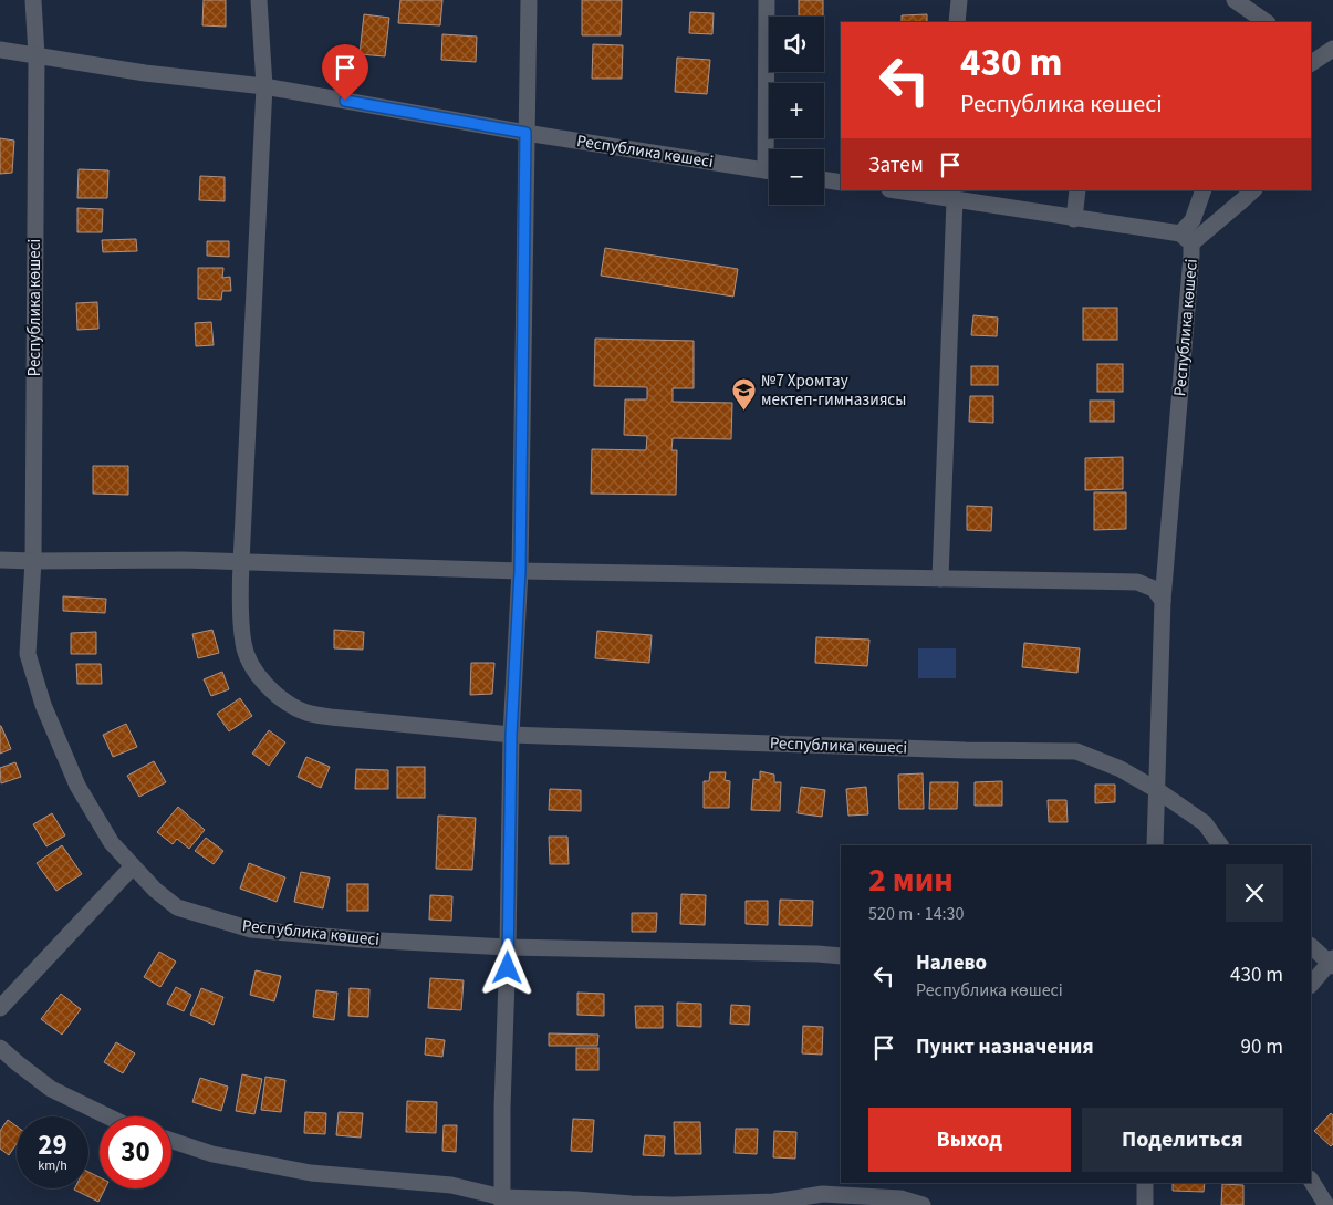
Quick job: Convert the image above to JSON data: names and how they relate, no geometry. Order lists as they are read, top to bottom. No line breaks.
{"streets":{"street":["Республика көшесі"]},"places":{"school or university":["№7 Хромтау мектеп-гимназиясы"]},"page":{"map_buttons":["+","−"],"turn":["430 m","Республика көшесі"],"then":"Затем","heading":["2 мин","520 m · 14:30"],"list":[{"name":"Налево","note":"Республика көшесі","value":"430 m"},{"name":"Пункт назначения","value":"90 m"}],"buttons":["Выход","Поделиться"],"speed":"29 km/h","limit":"30"}}
